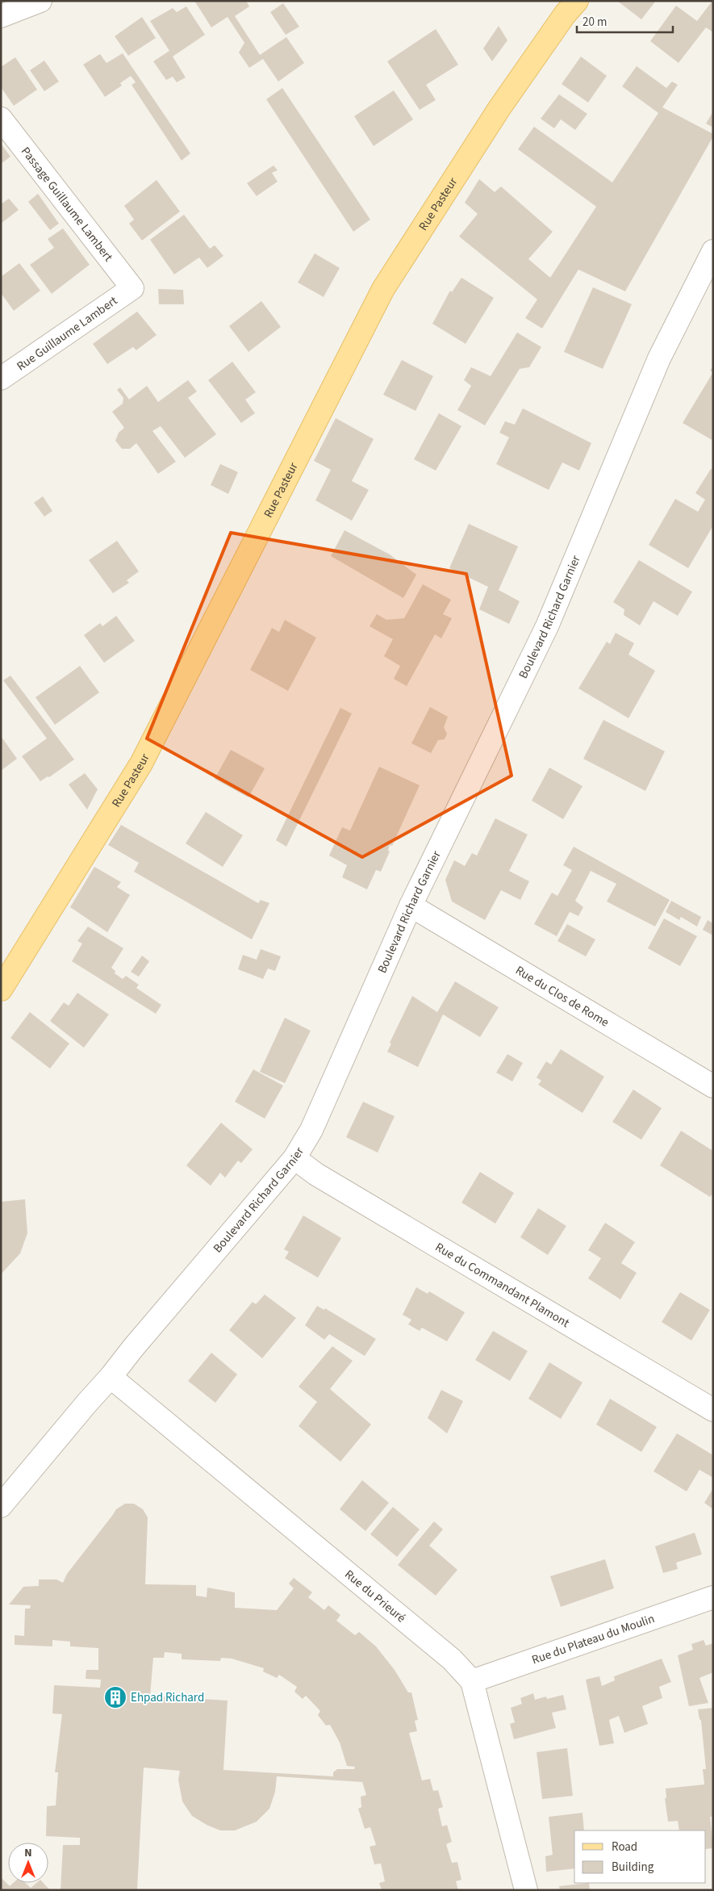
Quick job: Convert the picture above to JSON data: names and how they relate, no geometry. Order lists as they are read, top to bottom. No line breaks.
{"streets":{"main road":["Rue Pasteur"],"street":["Passage Guillaume Lambert","Rue Guillaume Lambert","Boulevard Richard Garnier","Rue du Clos de Rome","Rue du Commandant Plamont","Rue du Prieuré","Rue du Plateau du Moulin"]},"crossings":[["Passage Guillaume Lambert","Rue Guillaume Lambert"],["Boulevard Richard Garnier","Rue du Clos de Rome"],["Boulevard Richard Garnier","Rue du Commandant Plamont"],["Boulevard Richard Garnier","Rue du Prieuré"],["Rue du Prieuré","Rue du Plateau du Moulin"]],"places":{"building":["Ehpad Richard"]},"legend":["Road","Building"],"scale_bar":"20 m","north":"top"}
